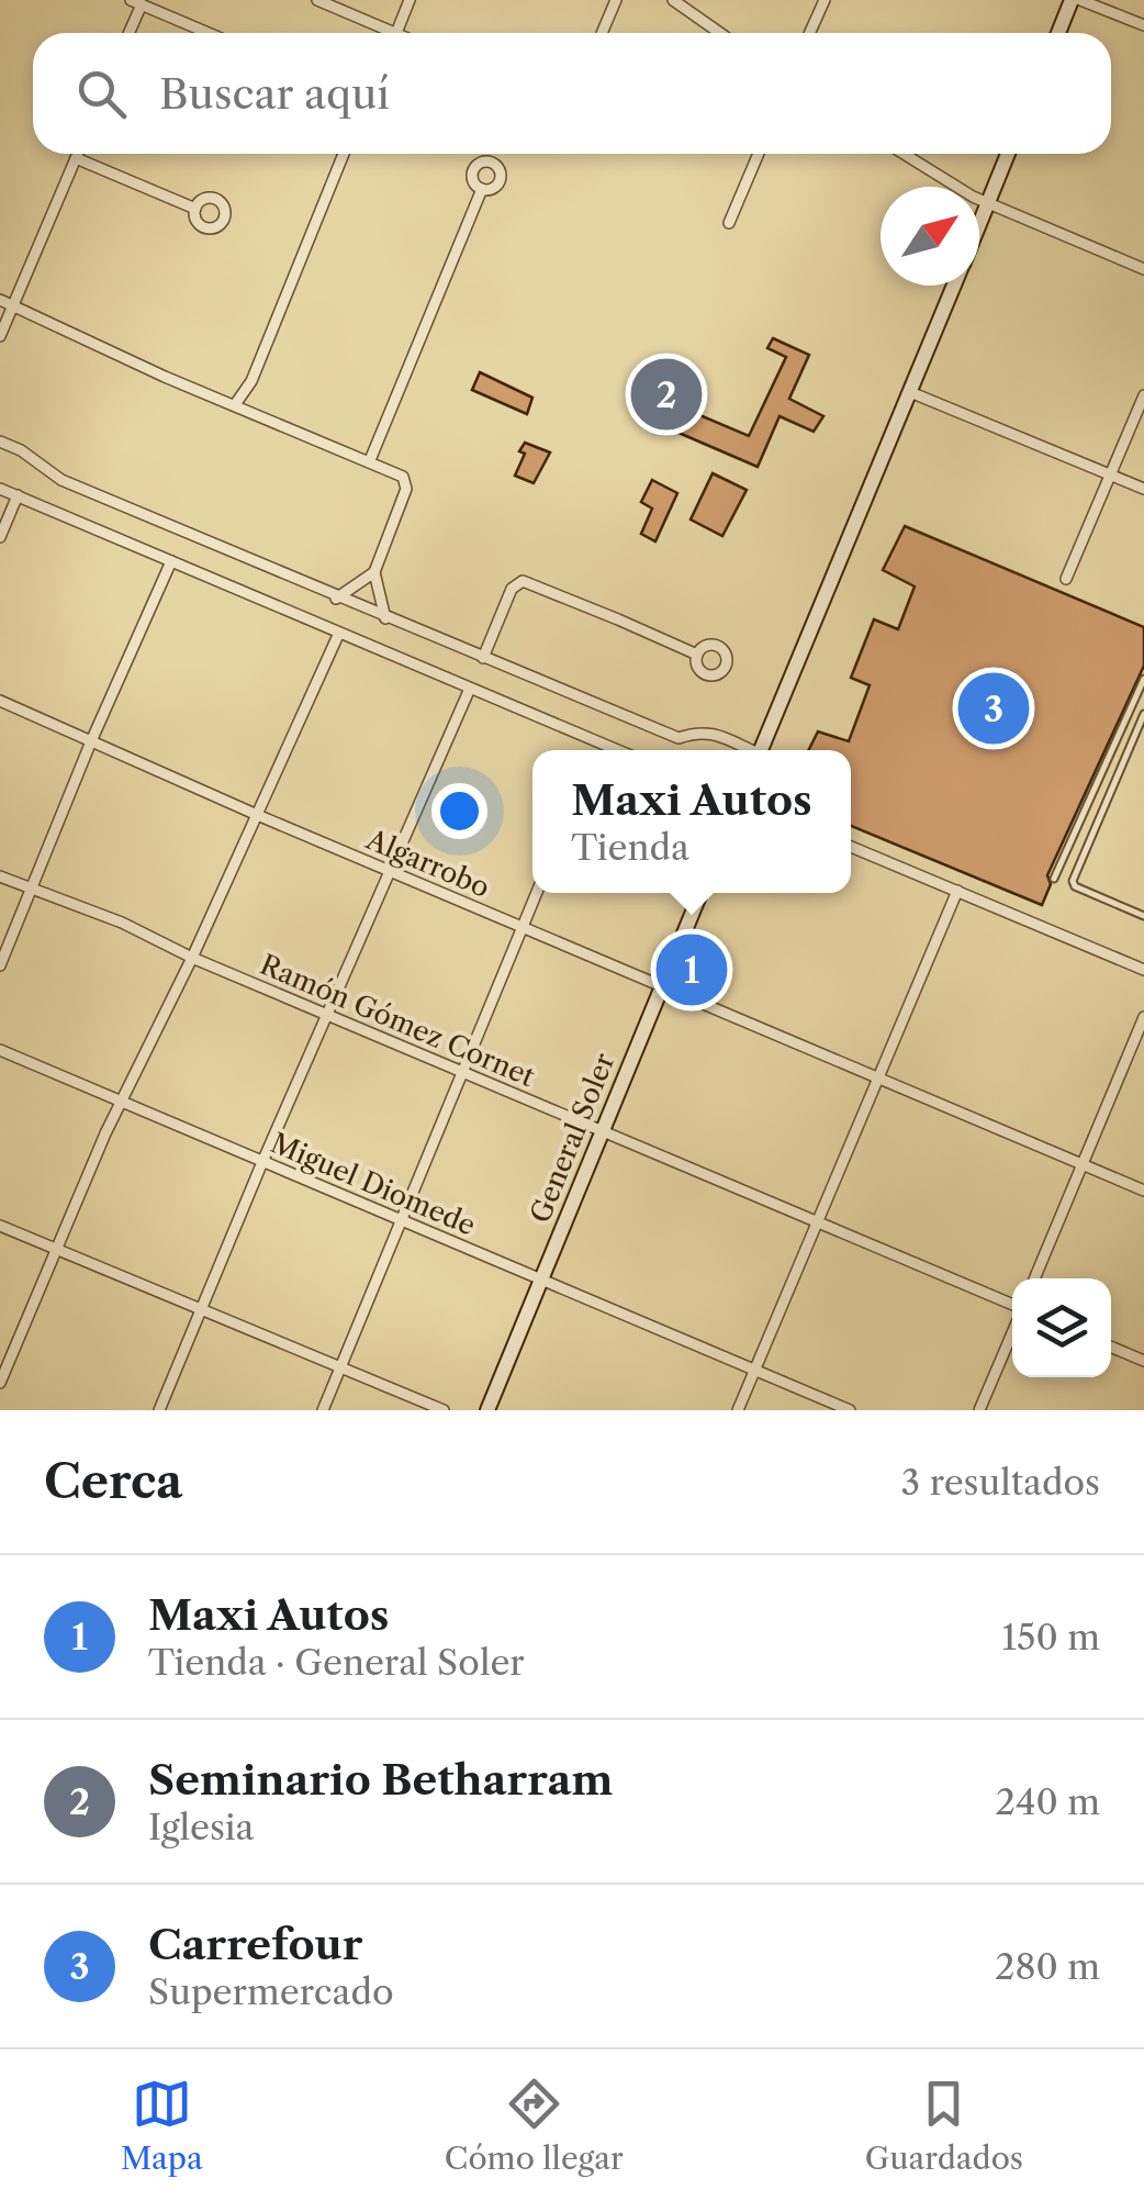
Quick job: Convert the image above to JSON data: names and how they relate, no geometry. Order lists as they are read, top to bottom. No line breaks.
{"streets":{"street":["Algarrobo","Ramón Gómez Cornet","General Soler","Miguel Diomede"]},"crossings":[["Algarrobo","General Soler"],["Ramón Gómez Cornet","General Soler"],["General Soler","Miguel Diomede"]],"north":"top right","page":{"search":"Buscar aquí","pins":["2","3","1"],"popup":["Maxi Autos","Tienda"],"heading":["Cerca","3 resultados"],"list":[{"mark":"1","name":"Maxi Autos","note":"Tienda · General Soler","value":"150 m"},{"mark":"2","name":"Seminario Betharram","note":"Iglesia","value":"240 m"},{"mark":"3","name":"Carrefour","note":"Supermercado","value":"280 m"}],"nav":["Mapa","Cómo llegar","Guardados"]}}
